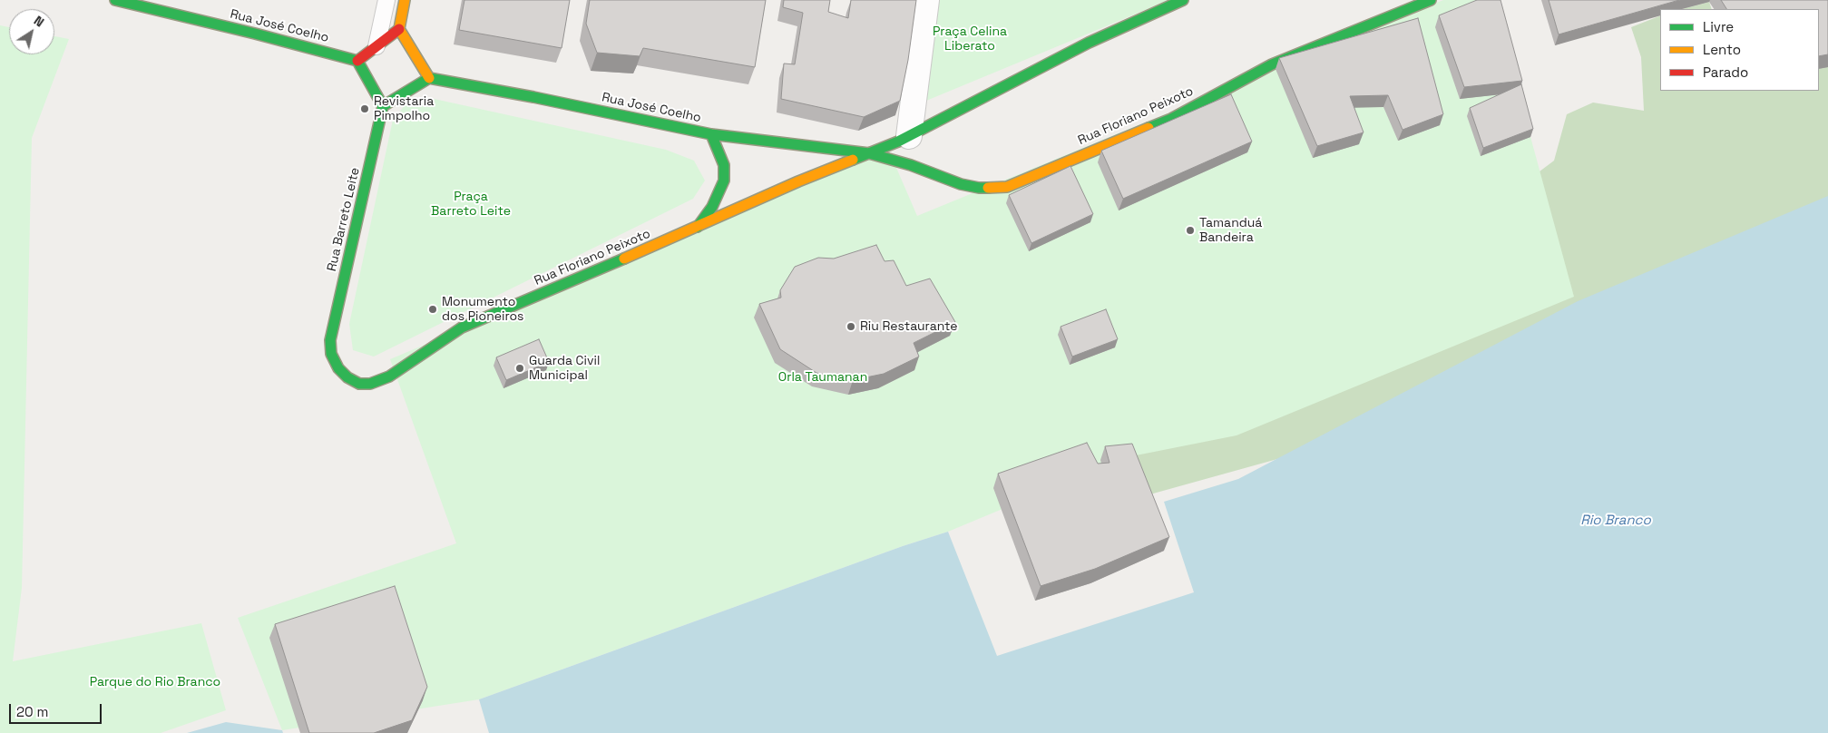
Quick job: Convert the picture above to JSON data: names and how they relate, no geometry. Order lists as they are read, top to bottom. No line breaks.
{"streets":{"street":["Rua José Coelho","Rua Floriano Peixoto","Rua Barreto Leite"]},"crossings":[["Rua José Coelho","Rua Floriano Peixoto"],["Rua Floriano Peixoto","Rua Barreto Leite"]],"water":["Rio Branco"],"parks":["Praça Celina Liberato","Praça Barreto Leite","Orla Taumanan","Parque do Rio Branco"],"places":["Revistaria Pimpolho","Tamanduá Bandeira","Monumento dos Pioneiros","Riu Restaurante","Guarda Civil Municipal"],"legend":["Livre","Lento","Parado"],"scale_bar":"20 m","north":"top right"}
